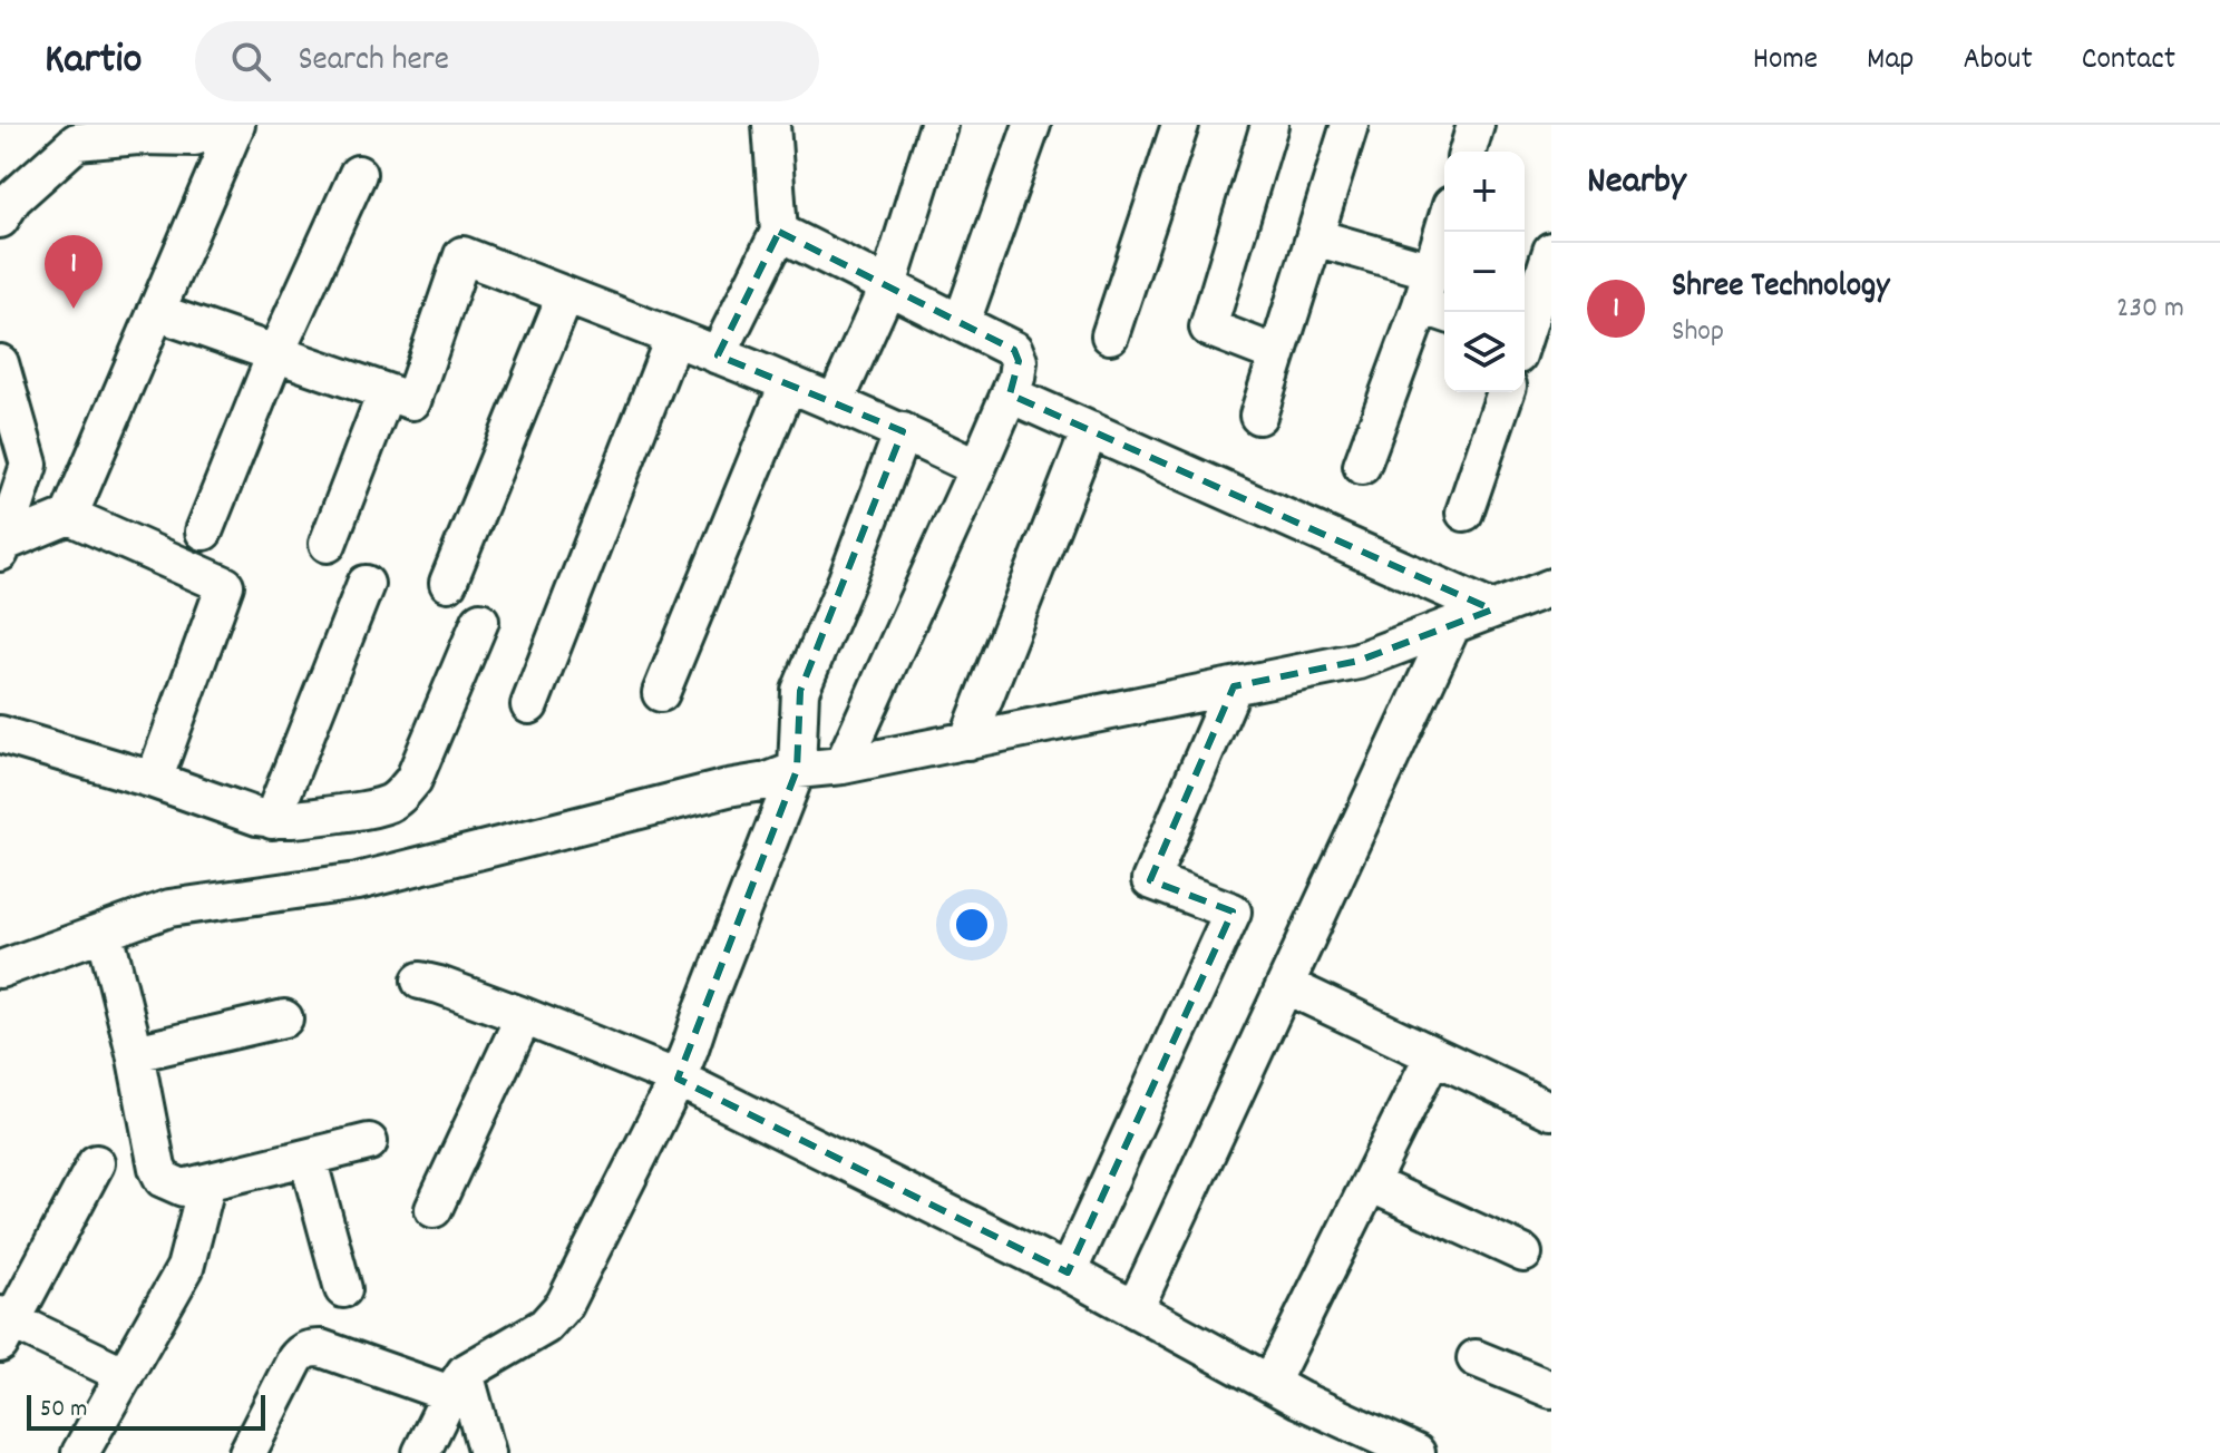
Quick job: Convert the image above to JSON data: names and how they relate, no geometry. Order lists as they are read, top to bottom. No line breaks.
{"scale_bar":"50 m","page":{"header":"Kartio","search":"Search here","nav":["Home","Map","About","Contact"],"heading":"Nearby","map_buttons":["+","−"],"pins":"1","list":[{"mark":"1","name":"Shree Technology","note":"Shop","value":"230 m"}],"scale":"50 m"}}
